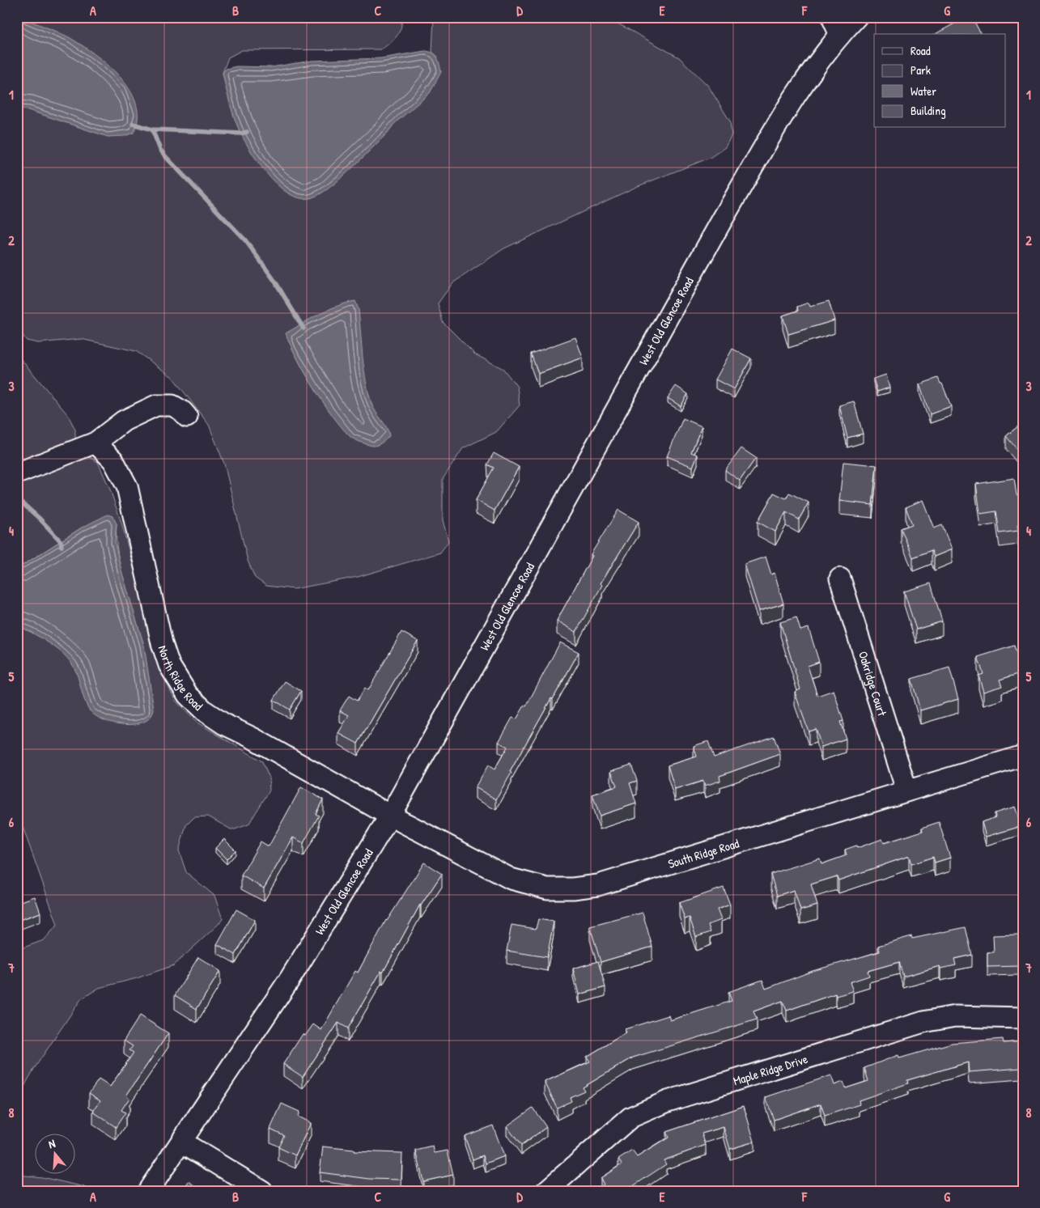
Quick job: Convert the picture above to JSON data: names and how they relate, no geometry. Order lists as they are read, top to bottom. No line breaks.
{"streets":{"street":["West Old Glencoe Road","North Ridge Road","Oakridge Court","South Ridge Road","Maple Ridge Drive"]},"crossings":[["West Old Glencoe Road","North Ridge Road"],["West Old Glencoe Road","South Ridge Road"],["North Ridge Road","South Ridge Road"],["Oakridge Court","South Ridge Road"]],"legend":["Road","Park","Water","Building"],"north":"top","grid":{"columns":["A","B","C","D","E","F","G"],"rows":["1","2","3","4","5","6","7","8"]}}
